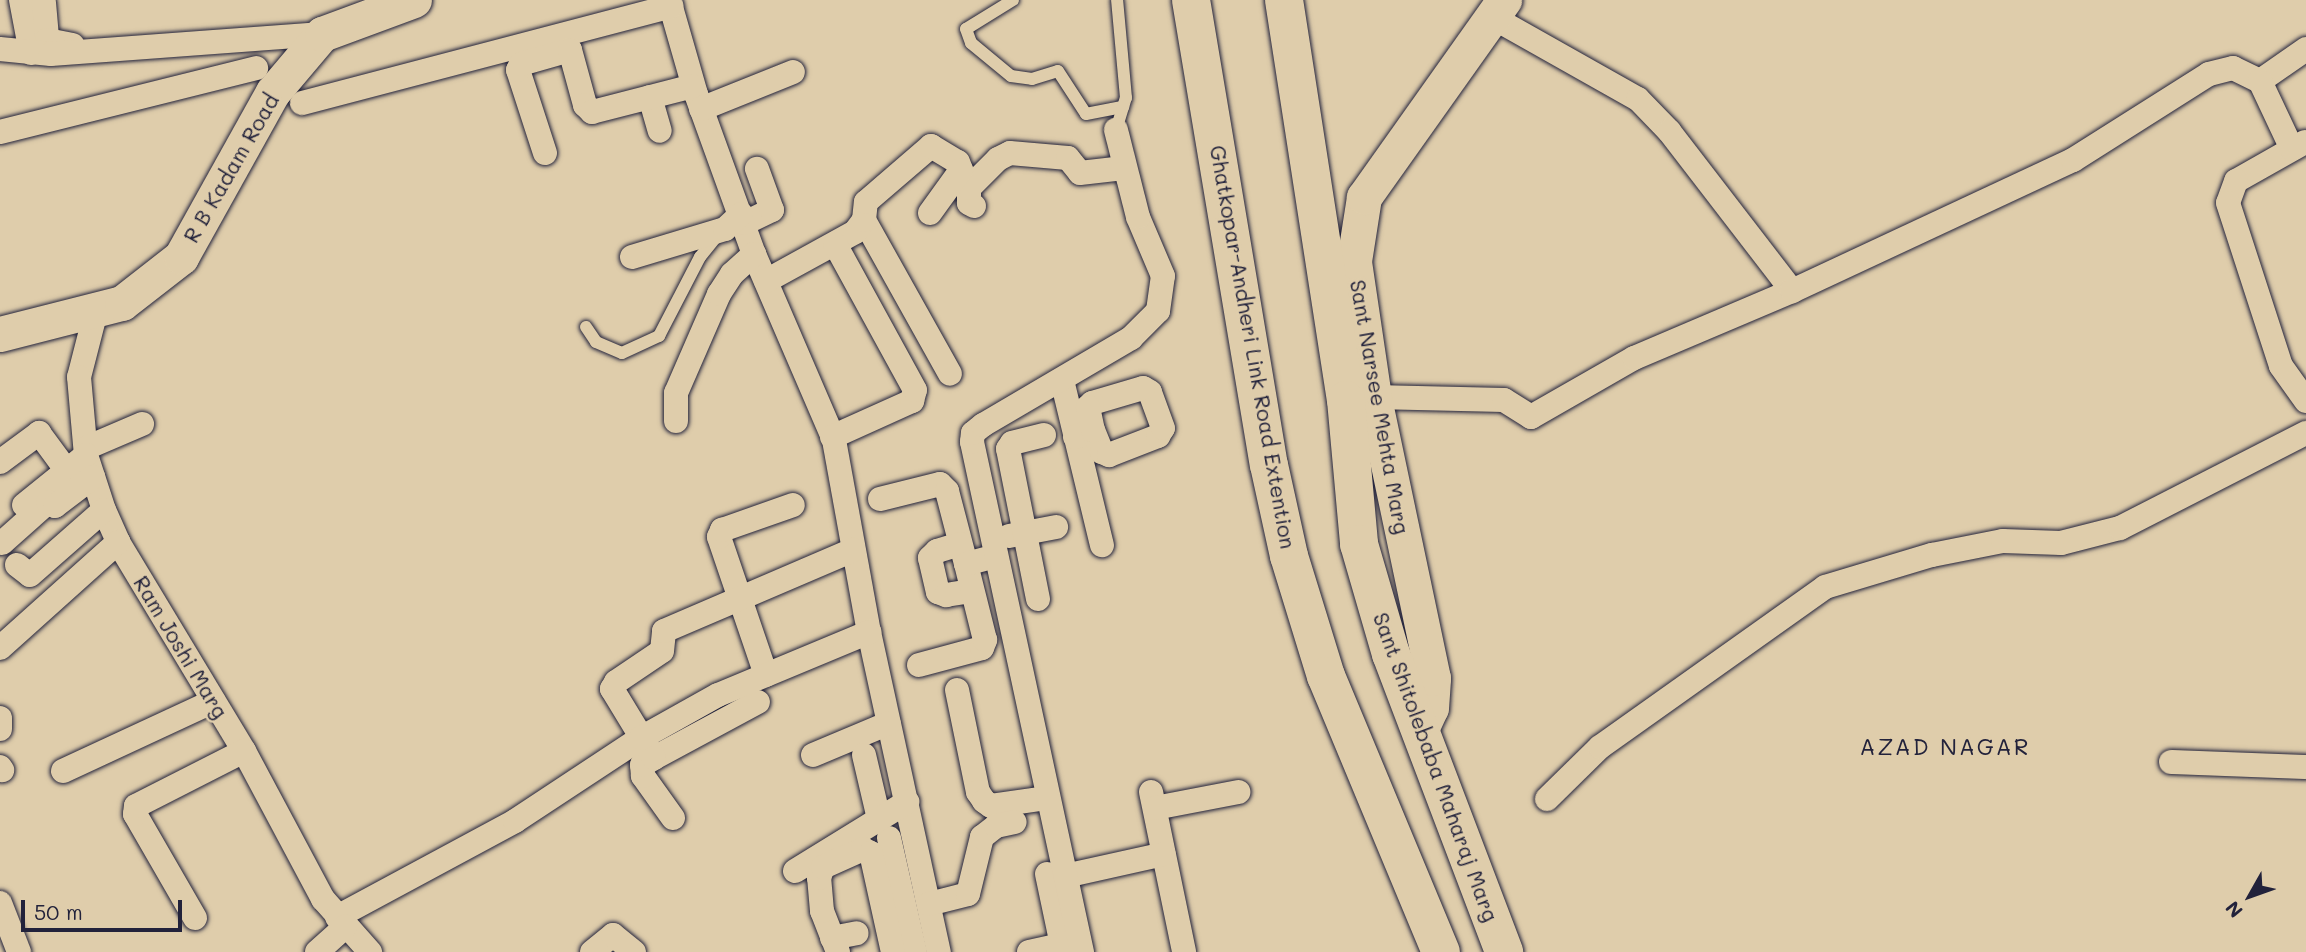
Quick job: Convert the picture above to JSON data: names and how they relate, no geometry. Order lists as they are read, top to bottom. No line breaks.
{"streets":{"main road":["Ghatkopar-Andheri Link Road Extention","Sant Shitolebaba Maharaj Marg"],"street":["R B Kadam Road","Sant Narsee Mehta Marg","Ram Joshi Marg"]},"crossings":[["R B Kadam Road","Ram Joshi Marg"],["Sant Narsee Mehta Marg","Sant Shitolebaba Maharaj Marg"]],"districts":["AZAD NAGAR"],"scale_bar":"50 m","north":"bottom left"}
